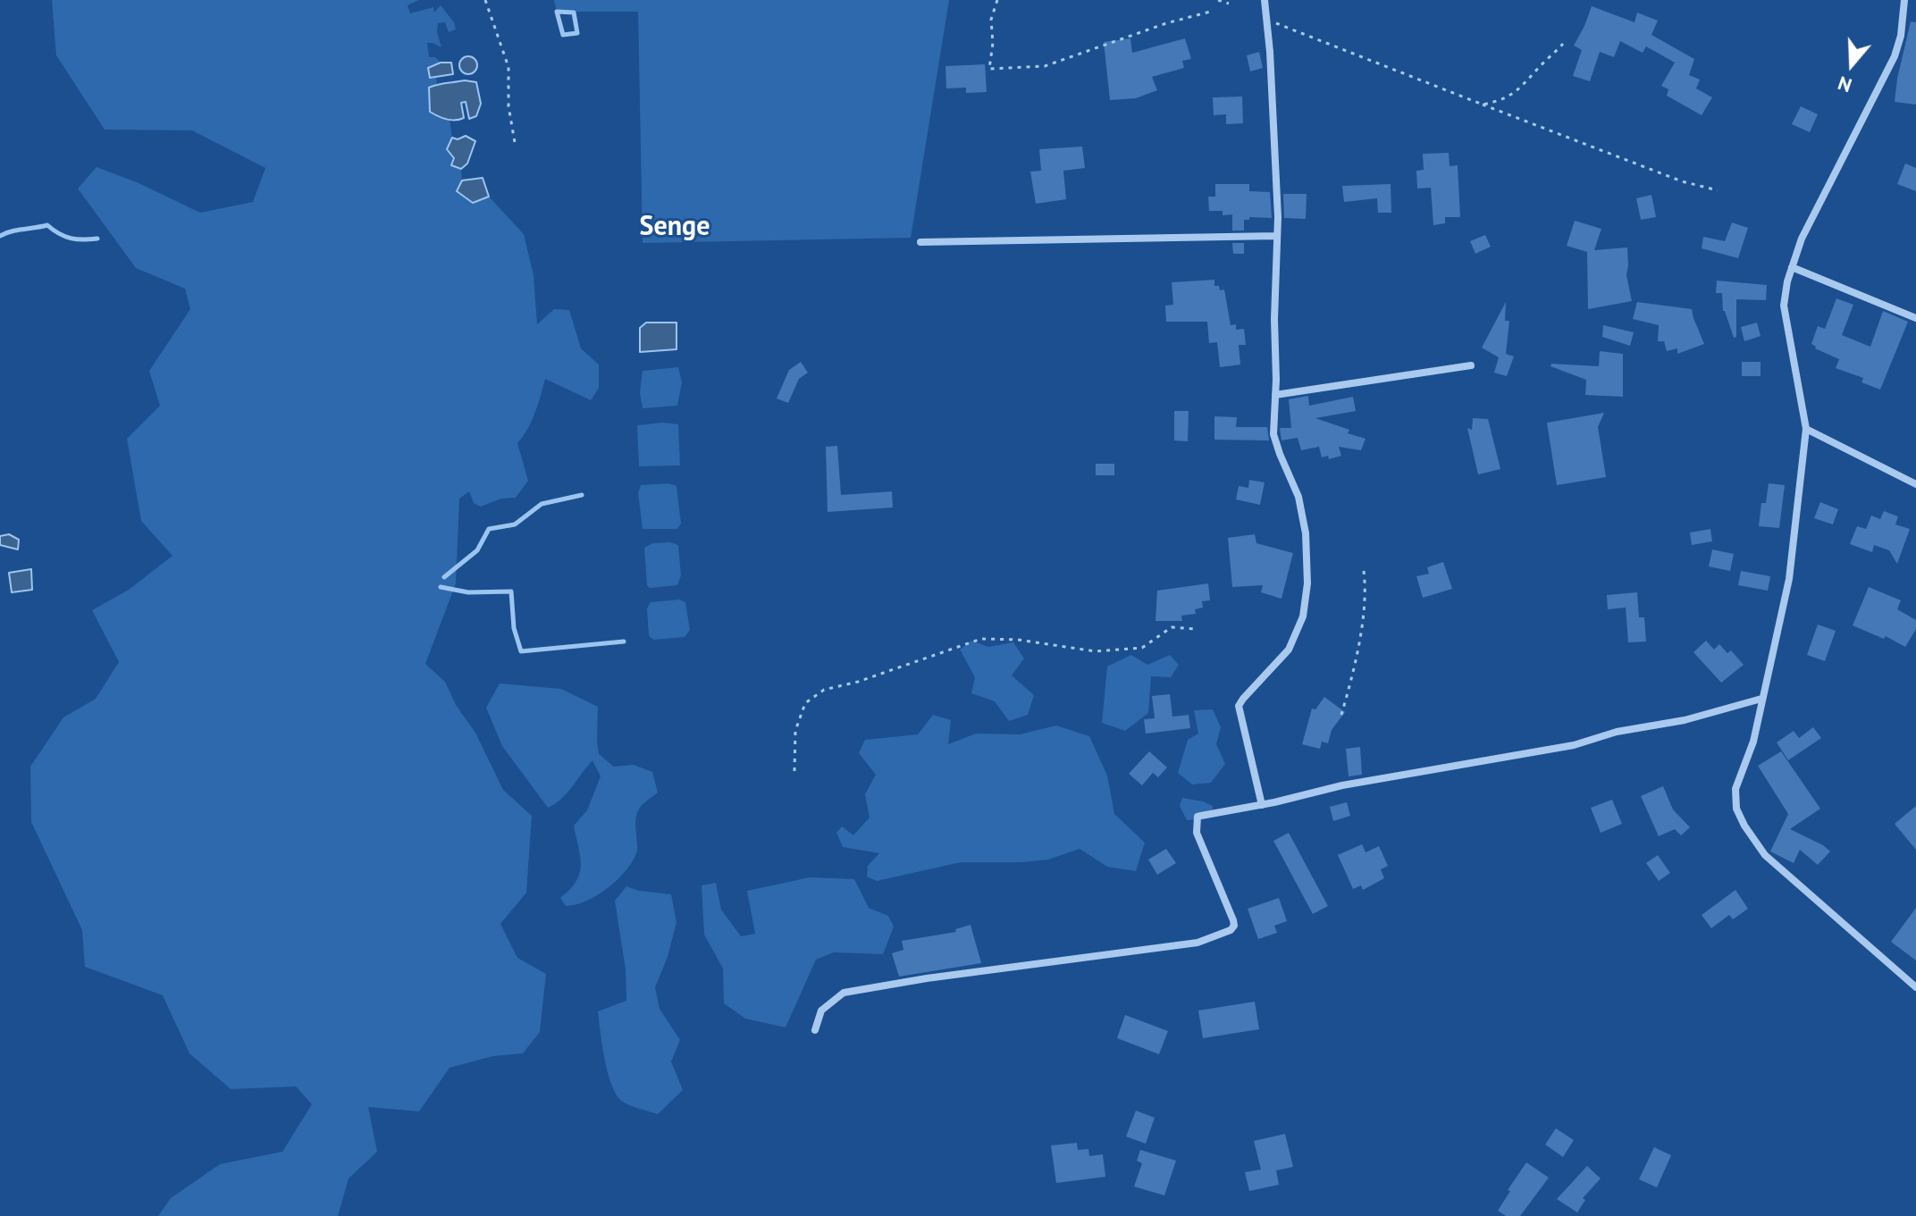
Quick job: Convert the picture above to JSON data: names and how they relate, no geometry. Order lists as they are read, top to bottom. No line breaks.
{"districts":["Senge"],"north":"bottom"}
